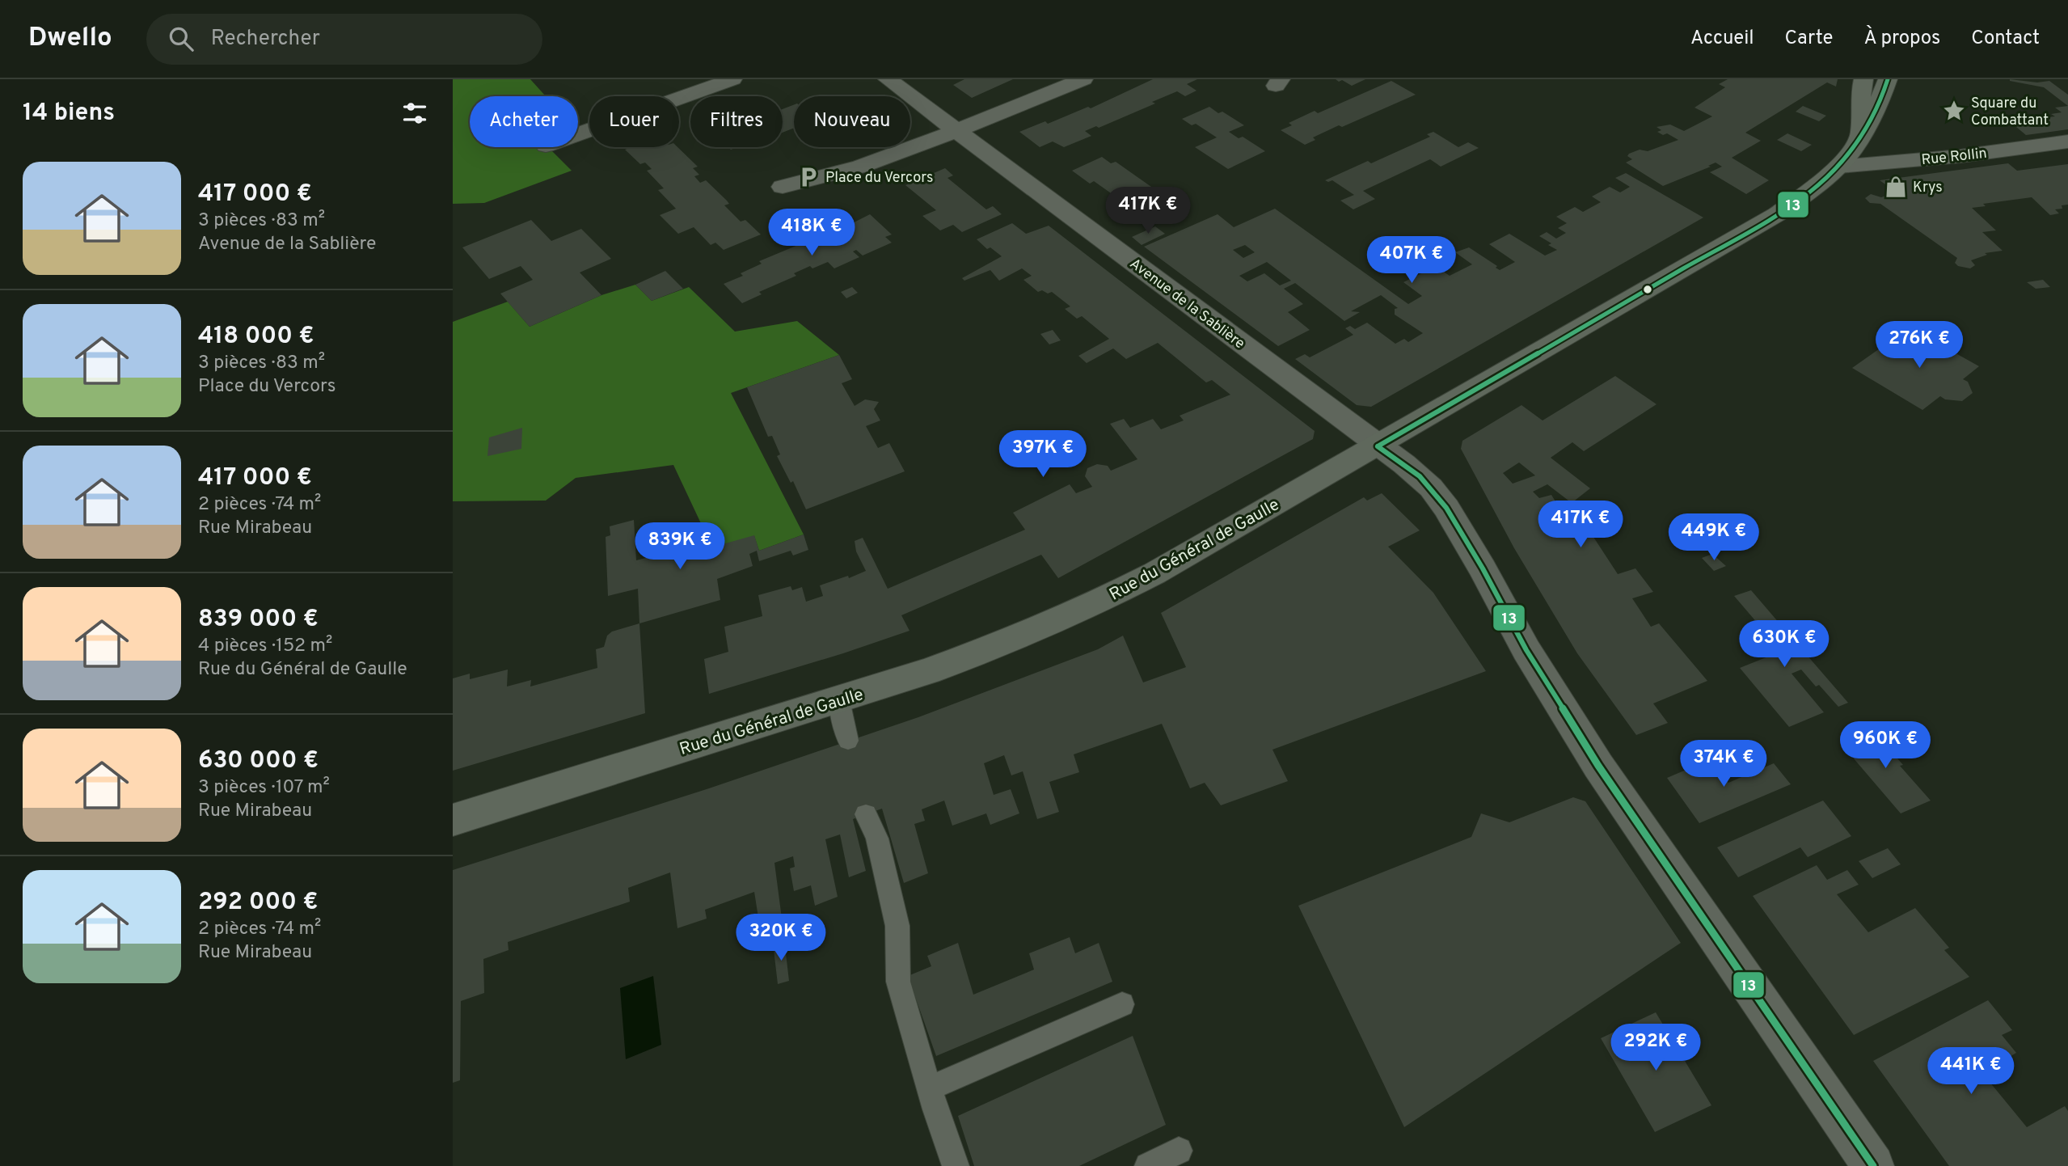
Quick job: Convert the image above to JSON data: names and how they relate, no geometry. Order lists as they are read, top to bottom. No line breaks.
{"streets":{"street":["Rue Rollin","Avenue de la Sablière","Rue du Général de Gaulle"]},"crossings":[["Rue Rollin","Rue du Général de Gaulle"],["Avenue de la Sablière","Rue du Général de Gaulle"]],"places":{"place":["Square du Combattant"],"parking":["Place du Vercors"],"shop":["Krys"]},"lines":["transit line 13"],"page":{"header":"Dwello","search":"Rechercher","nav":["Accueil","Carte","À propos","Contact"],"heading":"14 biens","chip":["Acheter","Louer","Filtres","Nouveau"],"list":[{"name":"417 000 €","note":"3 pièces · 83 m² · Avenue de la Sablière"},{"name":"418 000 €","note":"3 pièces · 83 m² · Place du Vercors"},{"name":"417 000 €","note":"2 pièces · 74 m² · Rue Mirabeau"},{"name":"839 000 €","note":"4 pièces · 152 m² · Rue du Général de Gaulle"},{"name":"630 000 €","note":"3 pièces · 107 m² · Rue Mirabeau"},{"name":"292 000 €","note":"2 pièces · 74 m² · Rue Mirabeau"}],"price":["417K €","418K €","407K €","276K €","397K €","417K €","449K €","839K €","630K €","960K €","374K €","320K €","292K €","441K €"]}}
